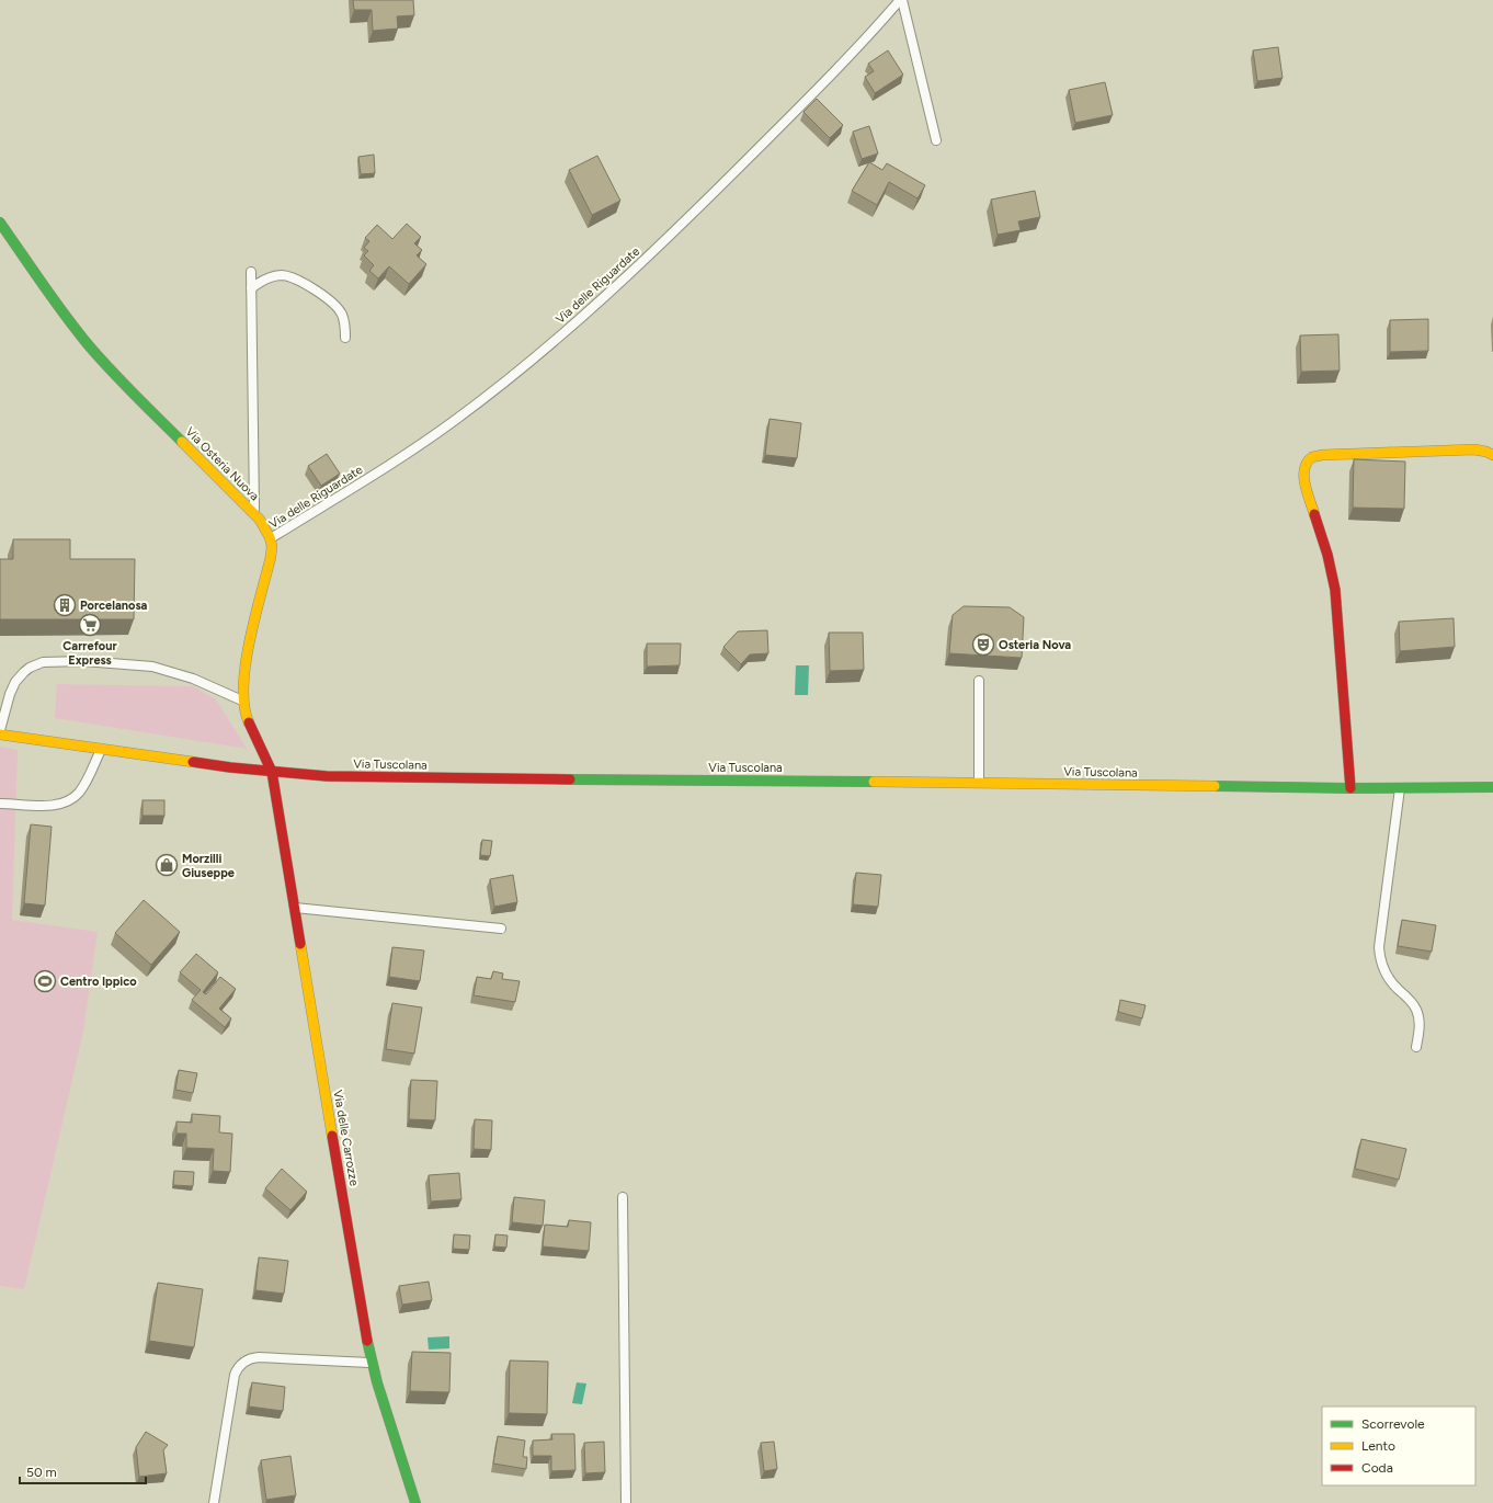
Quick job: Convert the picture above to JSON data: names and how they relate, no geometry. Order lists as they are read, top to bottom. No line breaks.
{"streets":{"street":["Via Osteria Nuova","Via Tuscolana","Via delle Carrozze"],"lane":["Via delle Riguardate"]},"crossings":[["Via delle Riguardate","Via Osteria Nuova"],["Via Tuscolana","Via delle Carrozze"]],"places":{"building":["Porcelanosa"],"supermarket":["Carrefour Express"],"theatre":["Osteria Nova"],"shop":["Morzilli Giuseppe"],"sports":["Centro Ippico"]},"legend":["Scorrevole","Lento","Coda"],"scale_bar":"50 m"}
